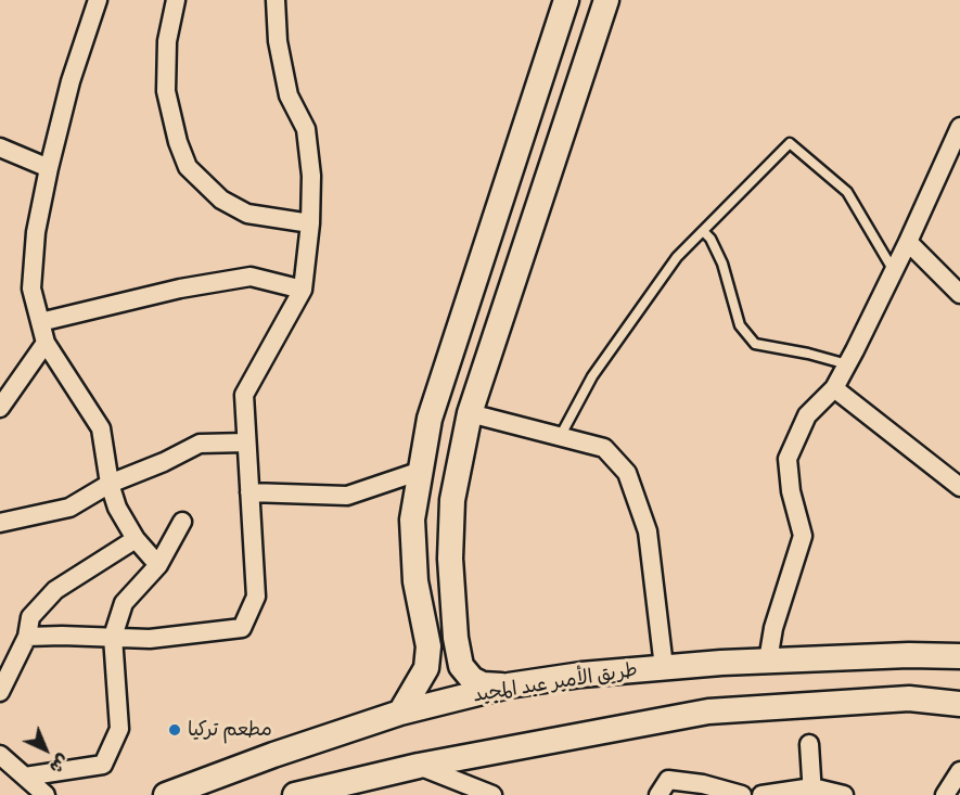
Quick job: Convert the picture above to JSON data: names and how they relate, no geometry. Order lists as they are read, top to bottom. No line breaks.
{"streets":{"main road":["طريق الأمير عبد المجيد"]},"places":["مطعم تركيا"],"north":"bottom right"}
